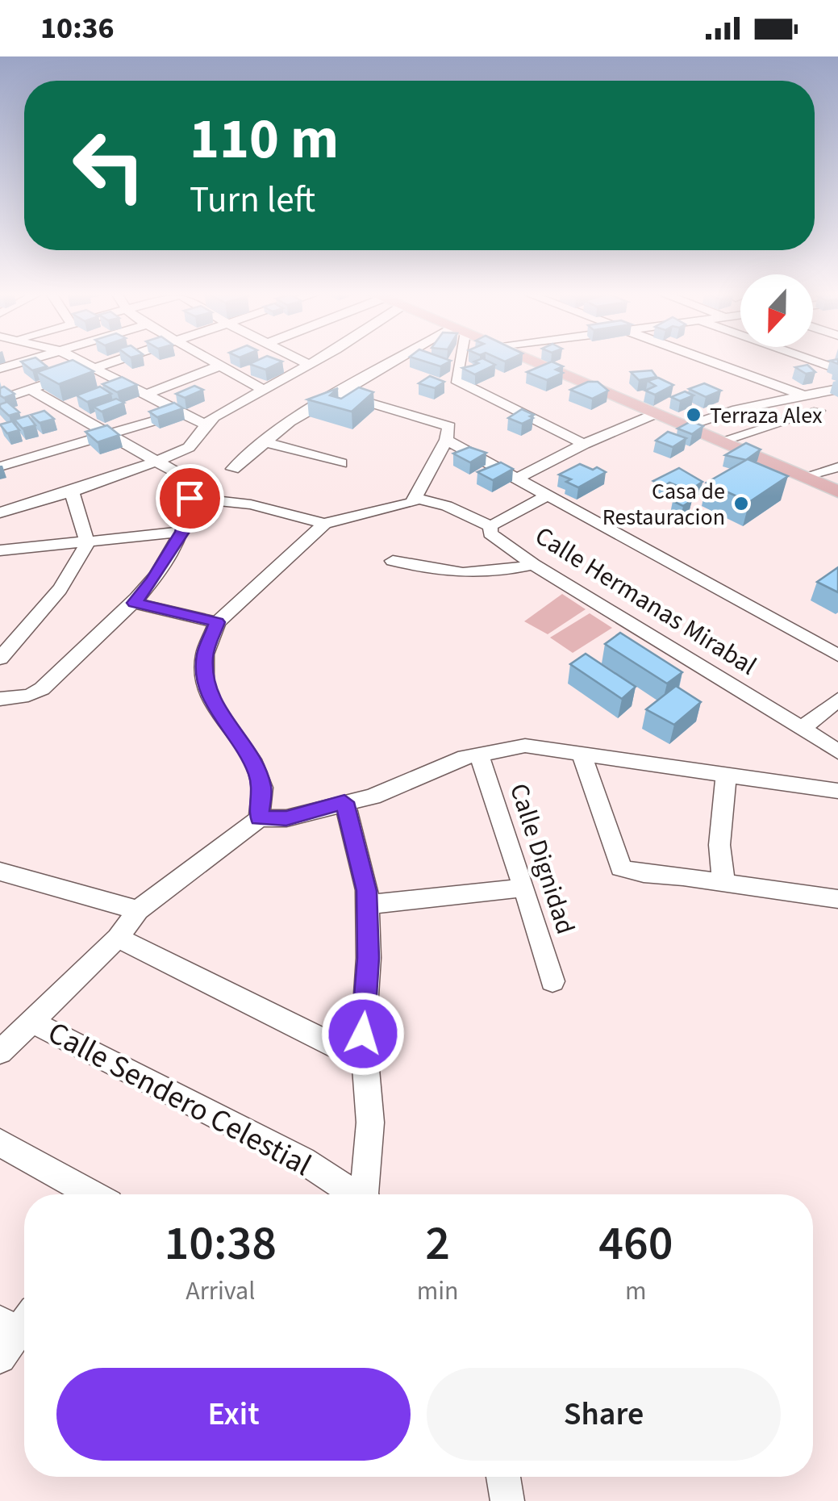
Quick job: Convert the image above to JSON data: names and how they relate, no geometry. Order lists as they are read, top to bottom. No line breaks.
{"streets":{"street":["Calle Hermanas Mirabal","Calle Dignidad","Calle Sendero Celestial"]},"places":["Terraza Alex","Casa de Restauracion"],"north":"bottom","page":{"status":"10:36","turn":["110 m","Turn left"],"eta":["10:38","Arrival","2","min","460","m"],"buttons":["Exit","Share"]}}
